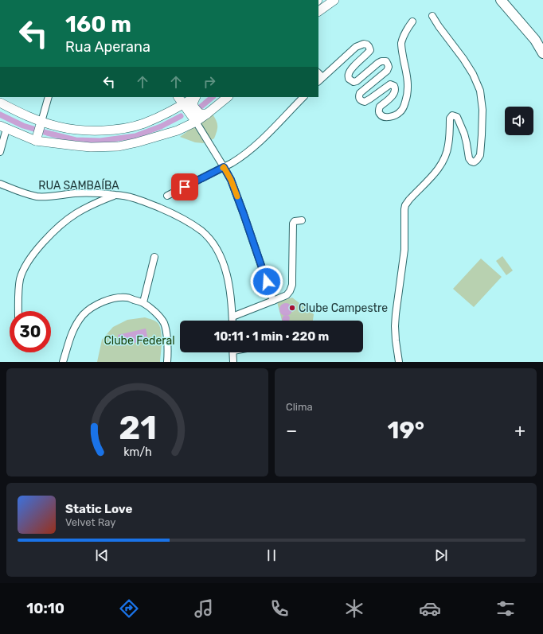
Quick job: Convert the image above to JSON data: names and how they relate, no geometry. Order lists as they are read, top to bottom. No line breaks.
{"streets":{"street":["RUA SAMBAÍBA"]},"parks":["Clube Federal"],"places":["Clube Campestre"],"page":{"turn":["160 m","Rua Aperana"],"limit":"30","trip":"10:11 · 1 min · 220 m","tile":"Clima","heat":["−","19°","+"],"song":["Static Love","Velvet Ray"],"tabs":"10:10","gauge":["21","km/h"]}}
